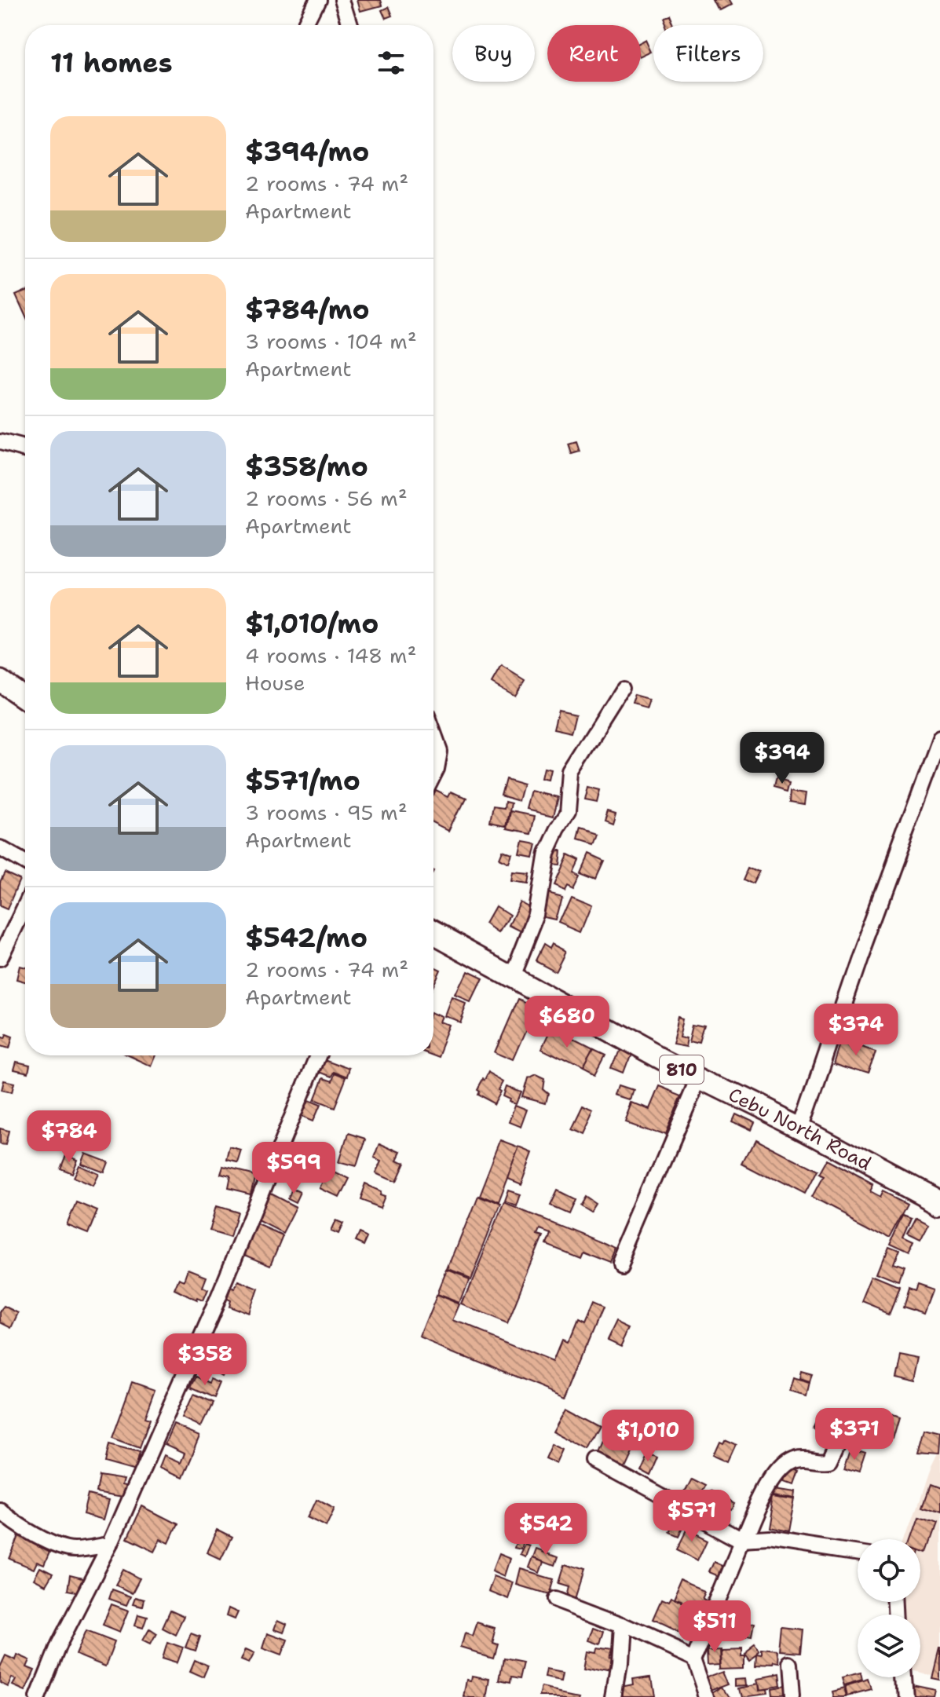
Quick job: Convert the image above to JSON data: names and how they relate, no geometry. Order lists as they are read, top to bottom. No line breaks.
{"streets":{"highway":["810","Cebu North Road"]},"page":{"chip":["Buy","Rent","Filters"],"heading":"11 homes","list":[{"name":"$394/mo","note":"2 rooms · 74 m² · Apartment"},{"name":"$784/mo","note":"3 rooms · 104 m² · Apartment"},{"name":"$358/mo","note":"2 rooms · 56 m² · Apartment"},{"name":"$1,010/mo","note":"4 rooms · 148 m² · House"},{"name":"$571/mo","note":"3 rooms · 95 m² · Apartment"},{"name":"$542/mo","note":"2 rooms · 74 m² · Apartment"}],"price":["$394","$680","$374","$784","$599","$358","$371","$1,010","$571","$542","$511"]}}
